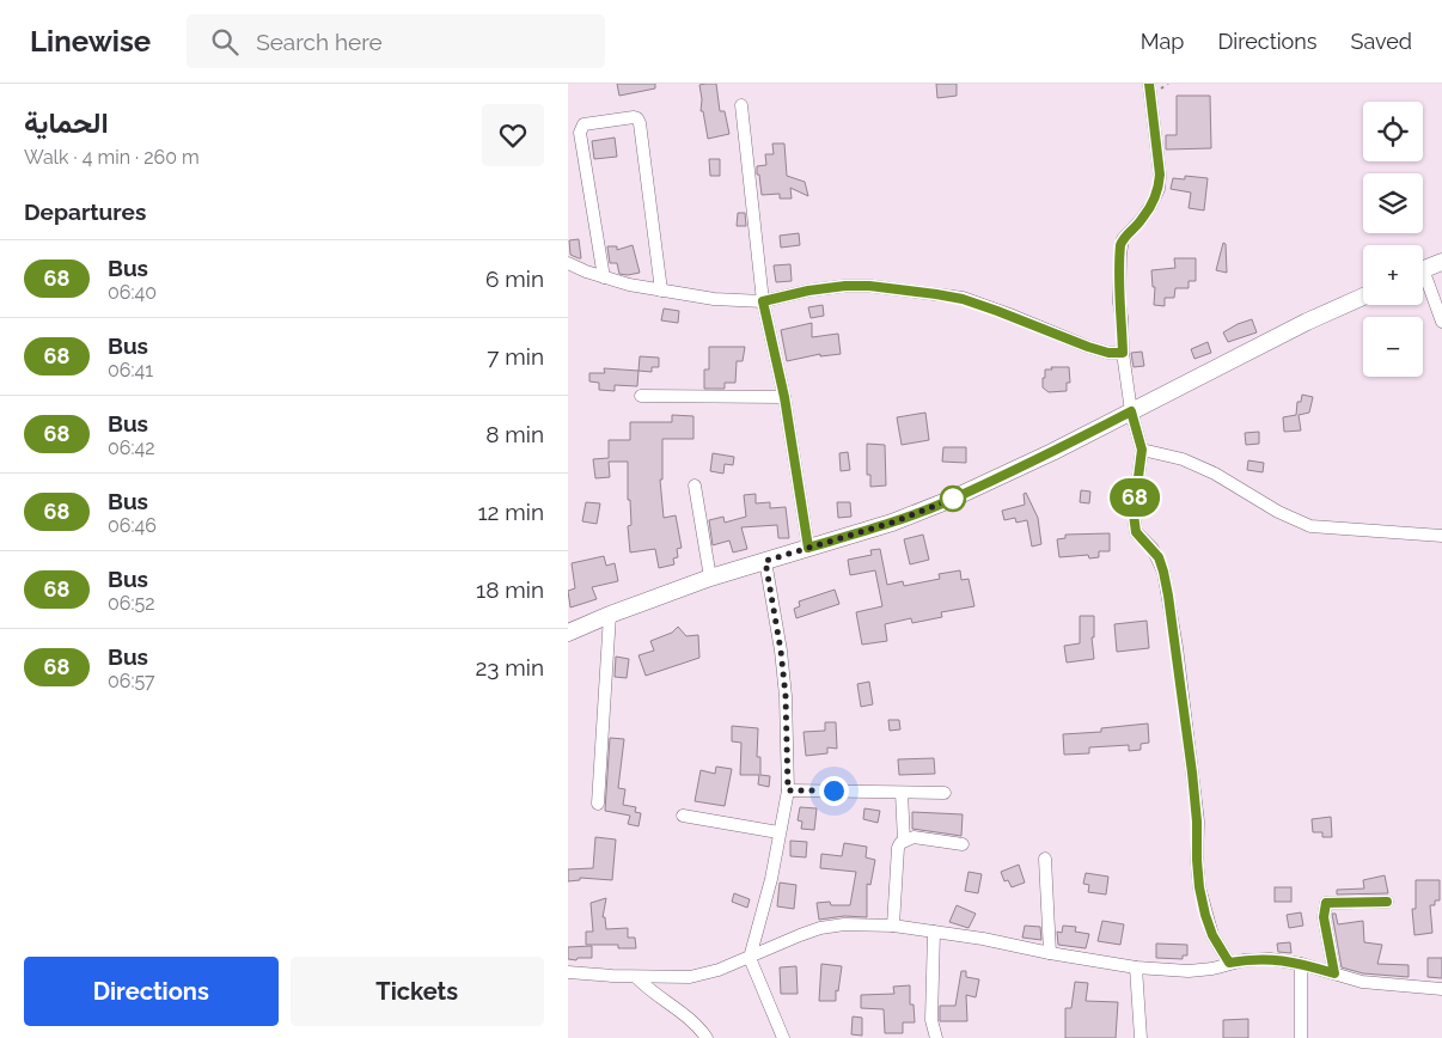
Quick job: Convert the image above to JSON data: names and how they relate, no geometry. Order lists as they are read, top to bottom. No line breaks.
{"lines":["bus line 68"],"page":{"header":"Linewise","search":"Search here","nav":["Map","Directions","Saved"],"heading":[["الحماية","Walk · 4 min · 260 m"],"Departures"],"on_map":"68","map_buttons":["+","−"],"list":[{"mark":"68","name":"Bus","note":"06:40","value":"6 min"},{"mark":"68","name":"Bus","note":"06:41","value":"7 min"},{"mark":"68","name":"Bus","note":"06:42","value":"8 min"},{"mark":"68","name":"Bus","note":"06:46","value":"12 min"},{"mark":"68","name":"Bus","note":"06:52","value":"18 min"},{"mark":"68","name":"Bus","note":"06:57","value":"23 min"}],"buttons":["Directions","Tickets"]}}
